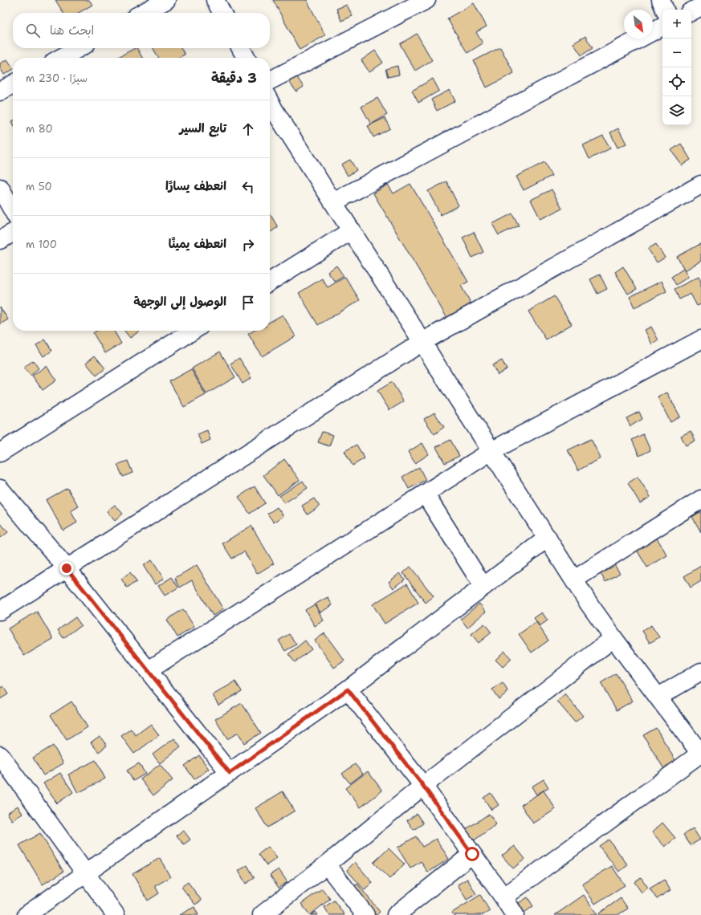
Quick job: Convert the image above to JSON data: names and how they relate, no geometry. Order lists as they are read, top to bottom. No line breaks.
{"north":"bottom right","page":{"map_buttons":["+","−"],"search":"ابحث هنا","heading":["3 دقيقة","سيرًا · 230 m"],"list":[["تابع السير","80 m"],["انعطف يسارًا","50 m"],["انعطف يمينًا","100 m"],"الوصول إلى الوجهة"]}}
